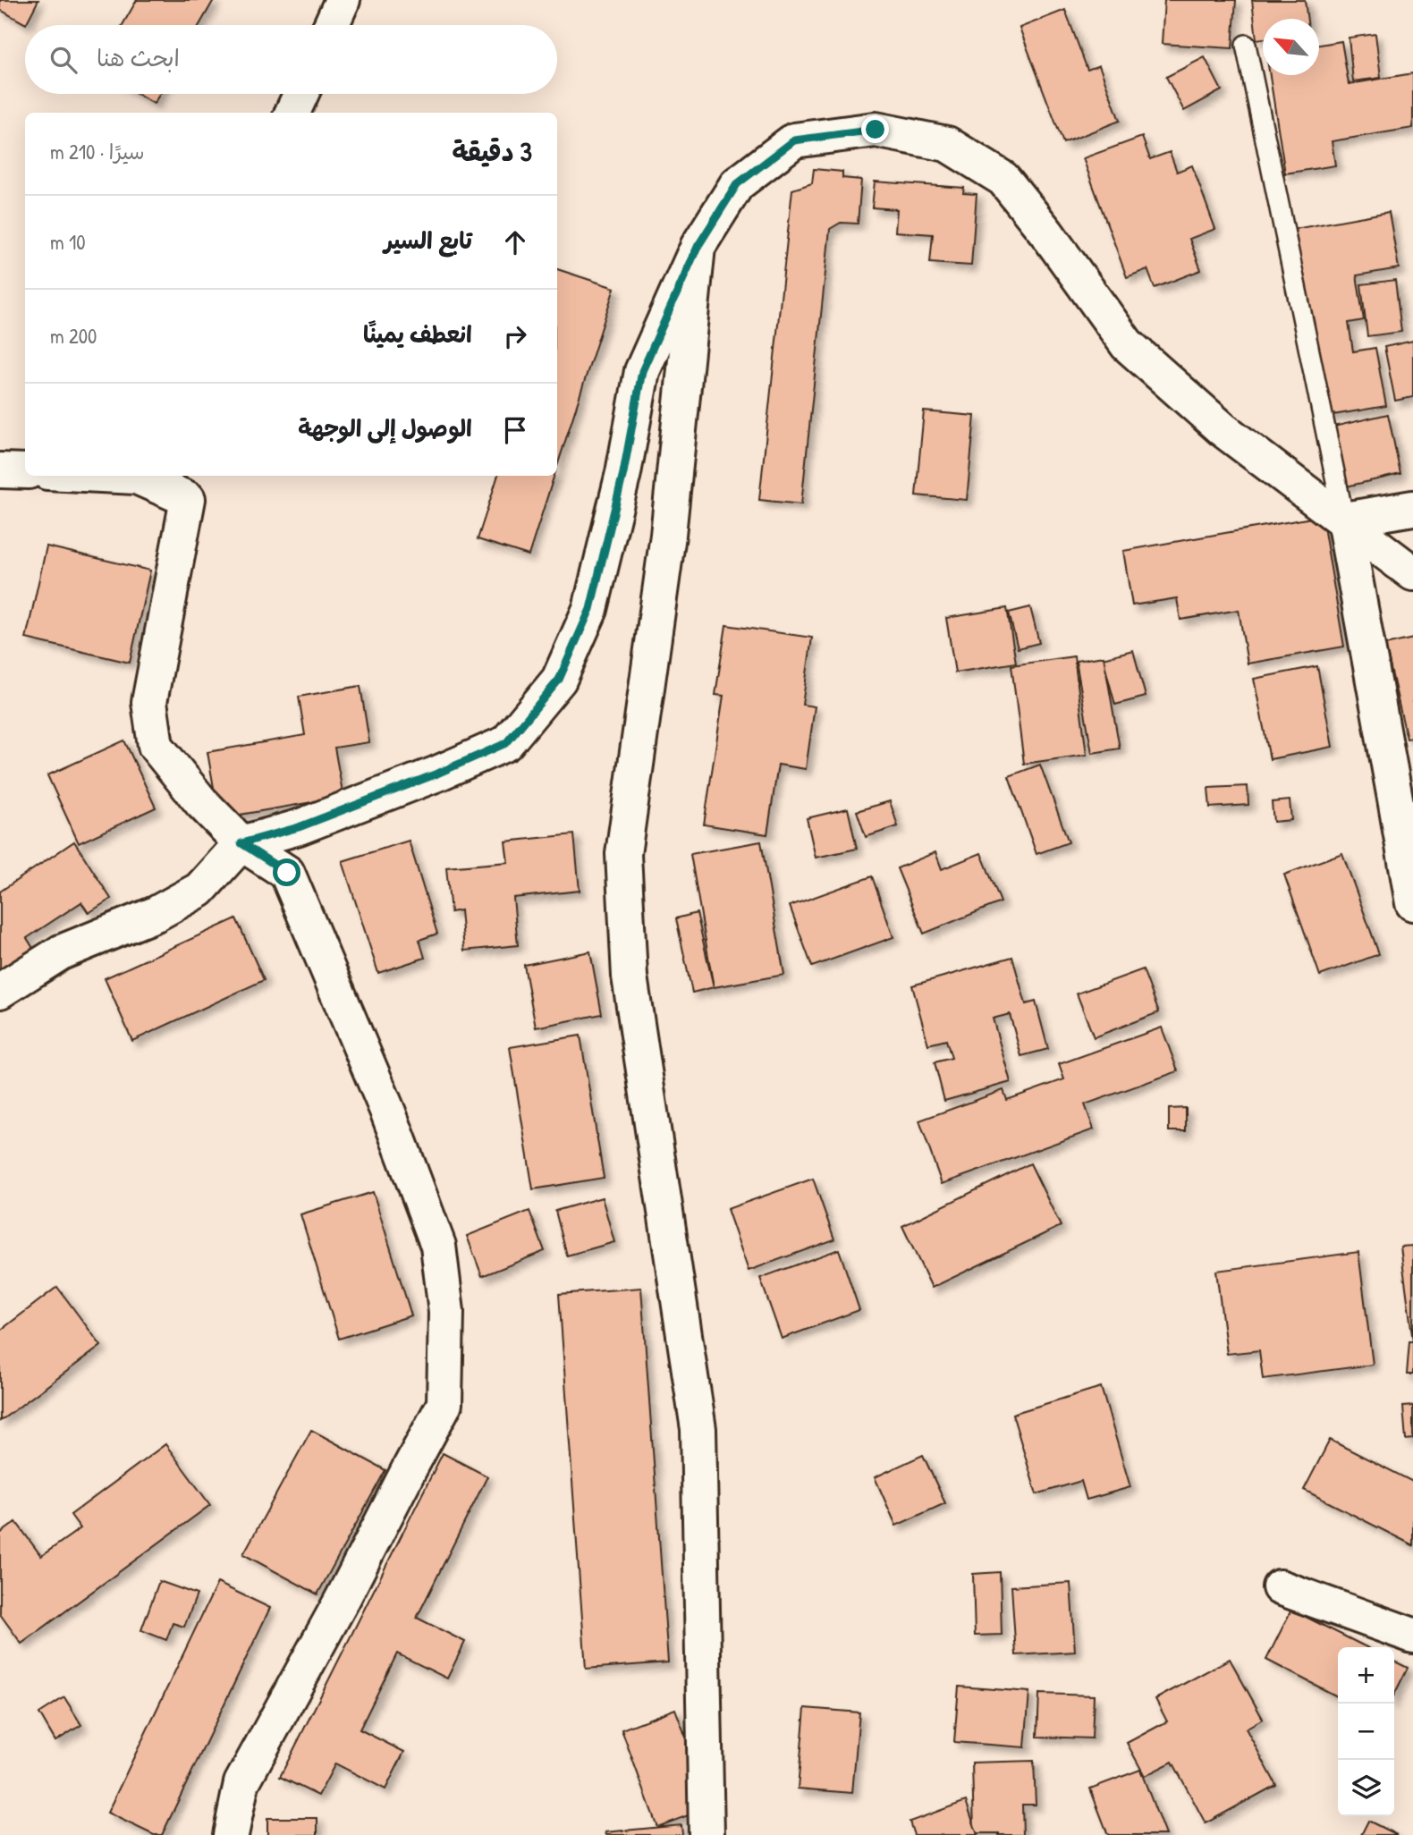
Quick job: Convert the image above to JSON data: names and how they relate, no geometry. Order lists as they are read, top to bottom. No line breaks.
{"north":"top left","page":{"search":"ابحث هنا","heading":["3 دقيقة","سيرًا · 210 m"],"list":[["تابع السير","10 m"],["انعطف يمينًا","200 m"],"الوصول إلى الوجهة"],"map_buttons":["+","−"]}}
